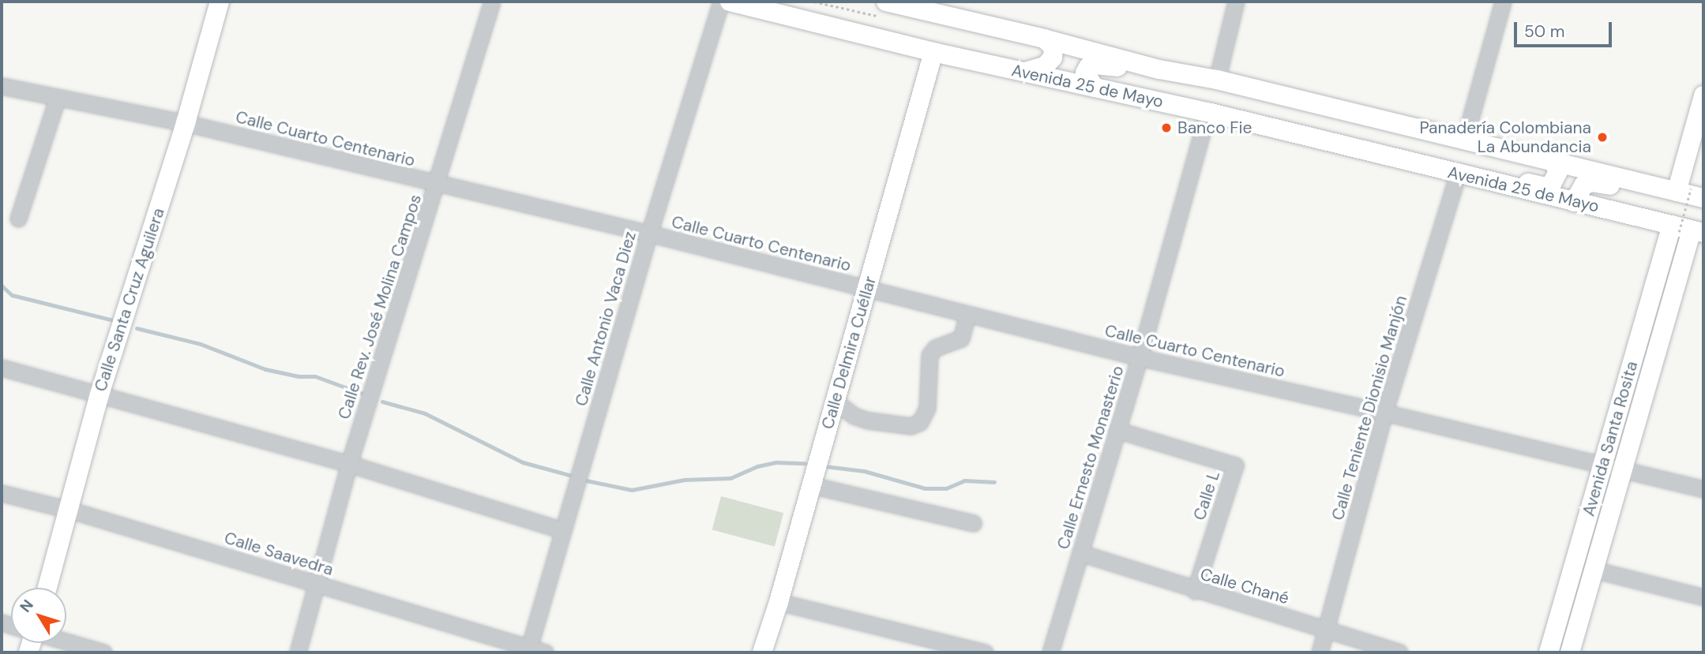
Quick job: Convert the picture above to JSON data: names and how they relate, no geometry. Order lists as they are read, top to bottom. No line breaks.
{"streets":{"main road":["Avenida 25 de Mayo","Calle Santa Cruz Aguilera","Calle Delmira Cuéllar","Avenida Santa Rosita"],"street":["Calle Cuarto Centenario","Calle Rev. José Molina Campos","Calle Antonio Vaca Diez","Calle Teniente Dionisio Manjón","Calle Ernesto Monasterio","Calle L","Calle Saavedra","Calle Chané"]},"crossings":[["Avenida 25 de Mayo","Calle Delmira Cuéllar"],["Avenida 25 de Mayo","Calle Teniente Dionisio Manjón"],["Avenida 25 de Mayo","Avenida Santa Rosita"],["Avenida 25 de Mayo","Calle Ernesto Monasterio"],["Calle Cuarto Centenario","Calle Santa Cruz Aguilera"],["Calle Cuarto Centenario","Calle Rev. José Molina Campos"],["Calle Cuarto Centenario","Calle Antonio Vaca Diez"],["Calle Cuarto Centenario","Calle Delmira Cuéllar"],["Calle Cuarto Centenario","Calle Teniente Dionisio Manjón"],["Calle Cuarto Centenario","Avenida Santa Rosita"],["Calle Cuarto Centenario","Calle Ernesto Monasterio"],["Calle Santa Cruz Aguilera","Calle Saavedra"],["Calle Rev. José Molina Campos","Calle Saavedra"],["Calle Antonio Vaca Diez","Calle Saavedra"],["Calle Teniente Dionisio Manjón","Calle Chané"],["Calle Ernesto Monasterio","Calle L"],["Calle Ernesto Monasterio","Calle Chané"],["Calle L","Calle Chané"]],"places":["Banco Fie","Panadería Colombiana La Abundancia"],"scale_bar":"50 m","north":"top left"}
